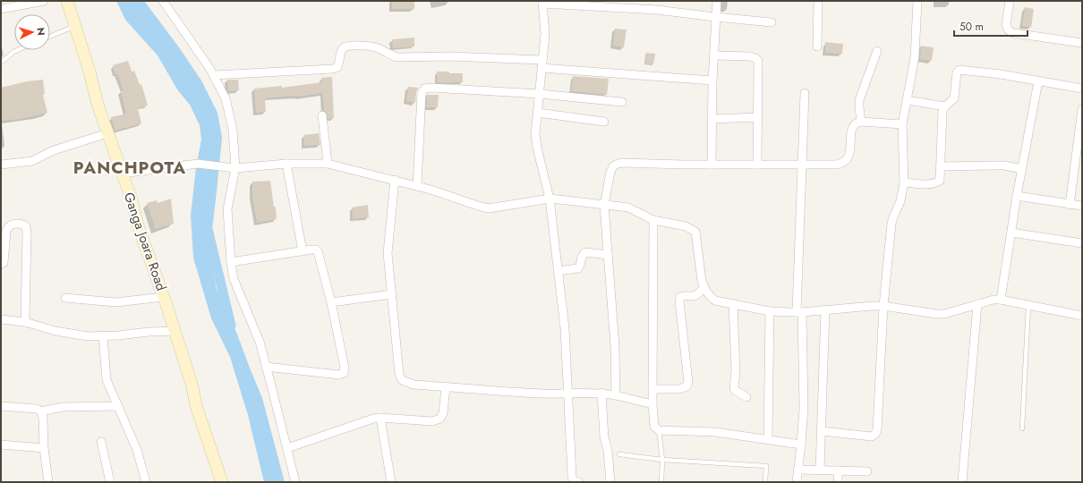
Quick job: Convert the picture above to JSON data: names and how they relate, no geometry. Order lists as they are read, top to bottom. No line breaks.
{"streets":{"main road":["Ganga Joara Road"]},"districts":["PANCHPOTA"],"scale_bar":"50 m","north":"right"}
